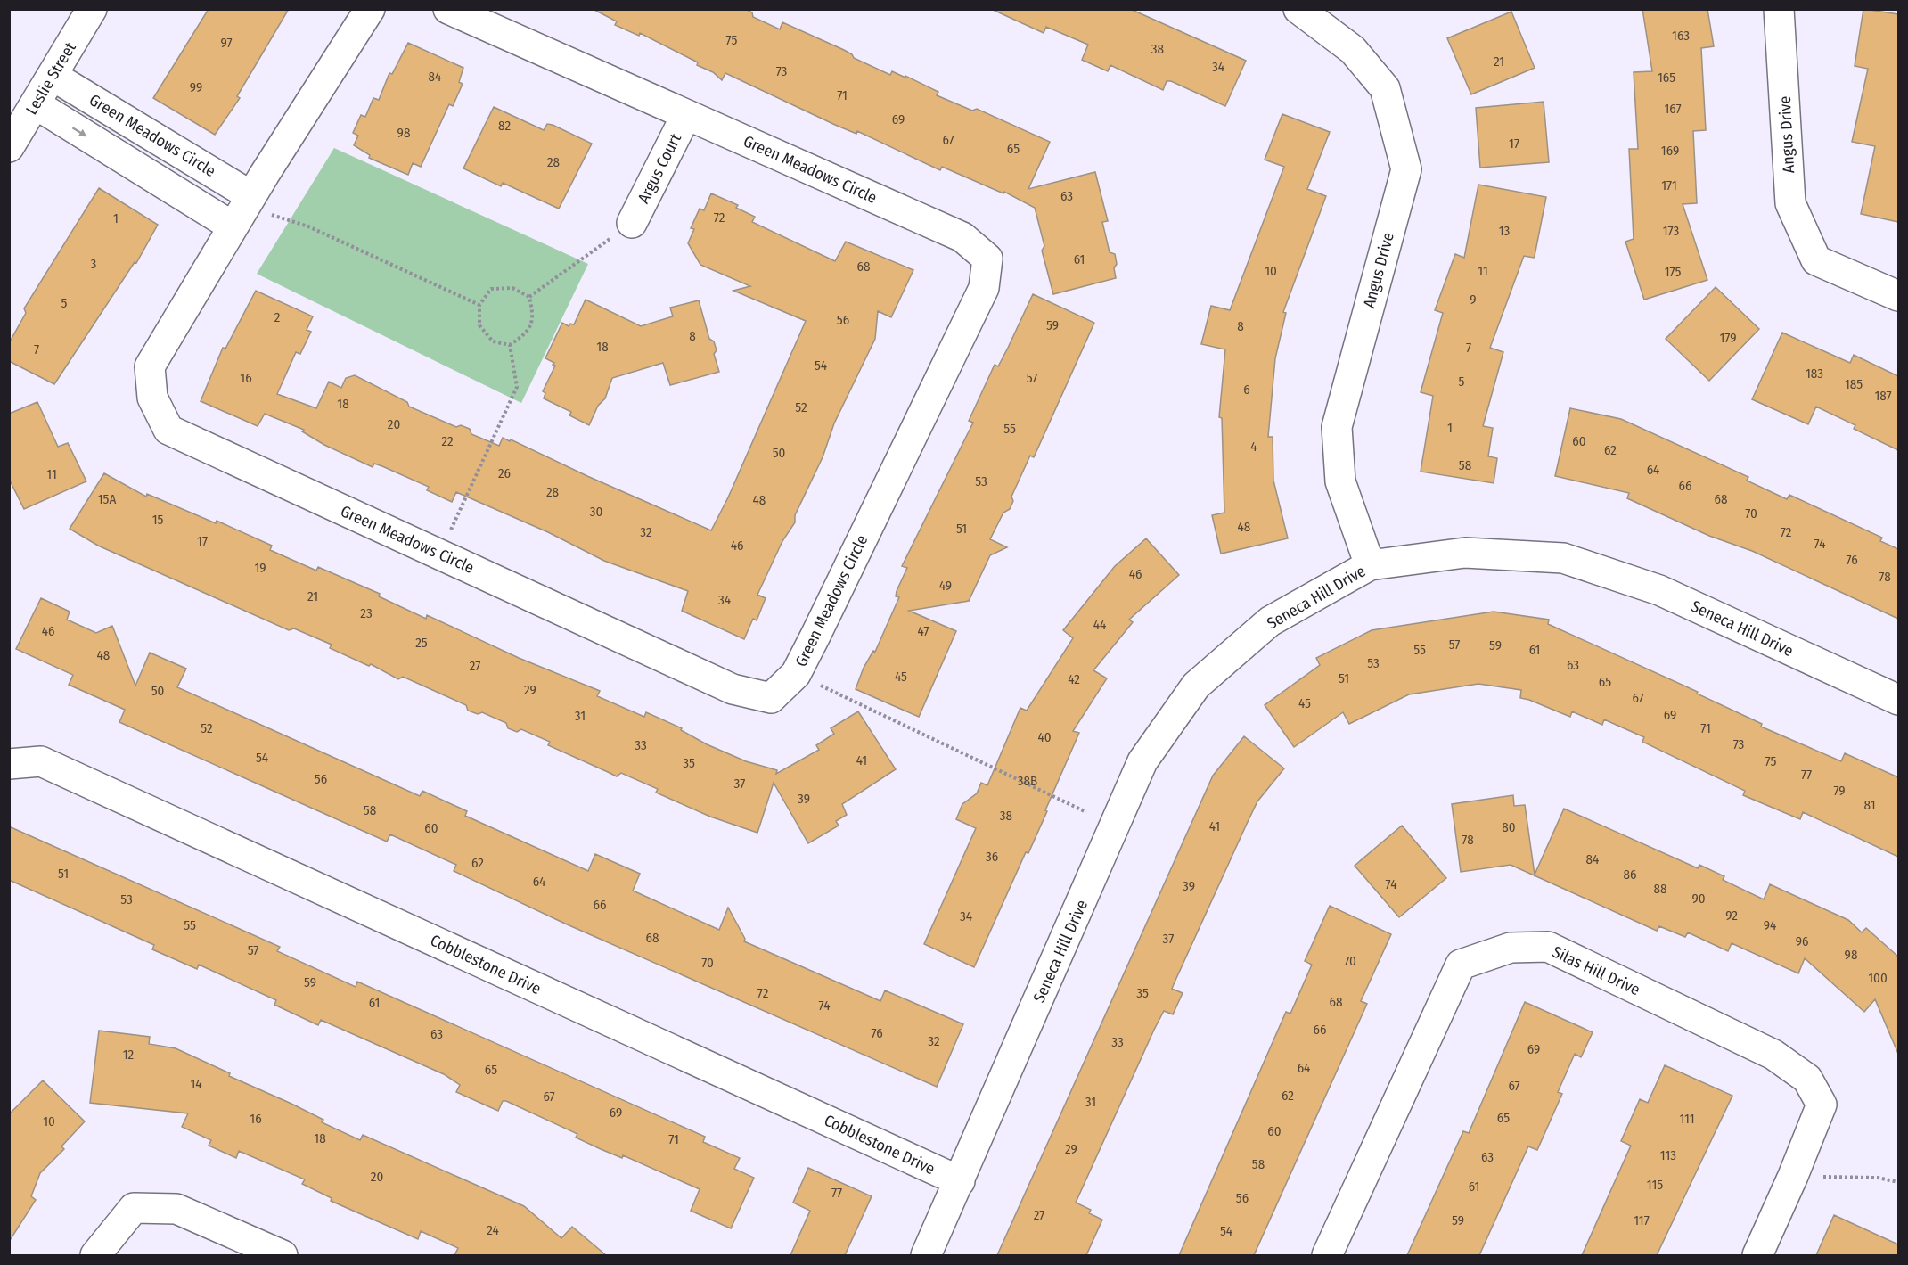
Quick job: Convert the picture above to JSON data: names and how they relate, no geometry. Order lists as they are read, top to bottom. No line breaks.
{"streets":{"street":["Leslie Street","Angus Drive","Green Meadows Circle","Argus Court","Seneca Hill Drive","Cobblestone Drive","Silas Hill Drive"]},"crossings":[["Leslie Street","Green Meadows Circle"],["Angus Drive","Seneca Hill Drive"],["Green Meadows Circle","Argus Court"],["Seneca Hill Drive","Cobblestone Drive"]],"house_numbers":["163","75","97","38","21","34","73","84","165","99","71","167","69","82","98","67","17","65","169","28","171","63","72","1","13","173","61","3","68","10","11","175","9","5","2","56","59","8","8","179","18","7","7","54","183","16","57","5","185","6","187","18","52","20","1","55","22","60","4","62","50","58","64","26","11","53","66","28","15A","68","48","30","70","15","48","51","32","72","17","74","46","76","19","46","78","49","21","34","23","44","46","47","25","57","59","55","61","48","53","63","27","45","51","42","65","29","50","67","45","69","31","52","71","40","73","33","54","41","75","35","77","56","38B","37","79","39","81","58","38","41","80","60","78","36","84","62","51","86","64","74","39","88","90","53","66","92","34","55","94","68","37","96","57","98","70","70","100","59","72","35","68","61","74","66","76","63","32","33","69","12","64","65","14","67","62","67","31","69","65","16","111","10","60","18","71","29","113","63","58","20","115","61","77","56","27","59","117","24","54"]}
